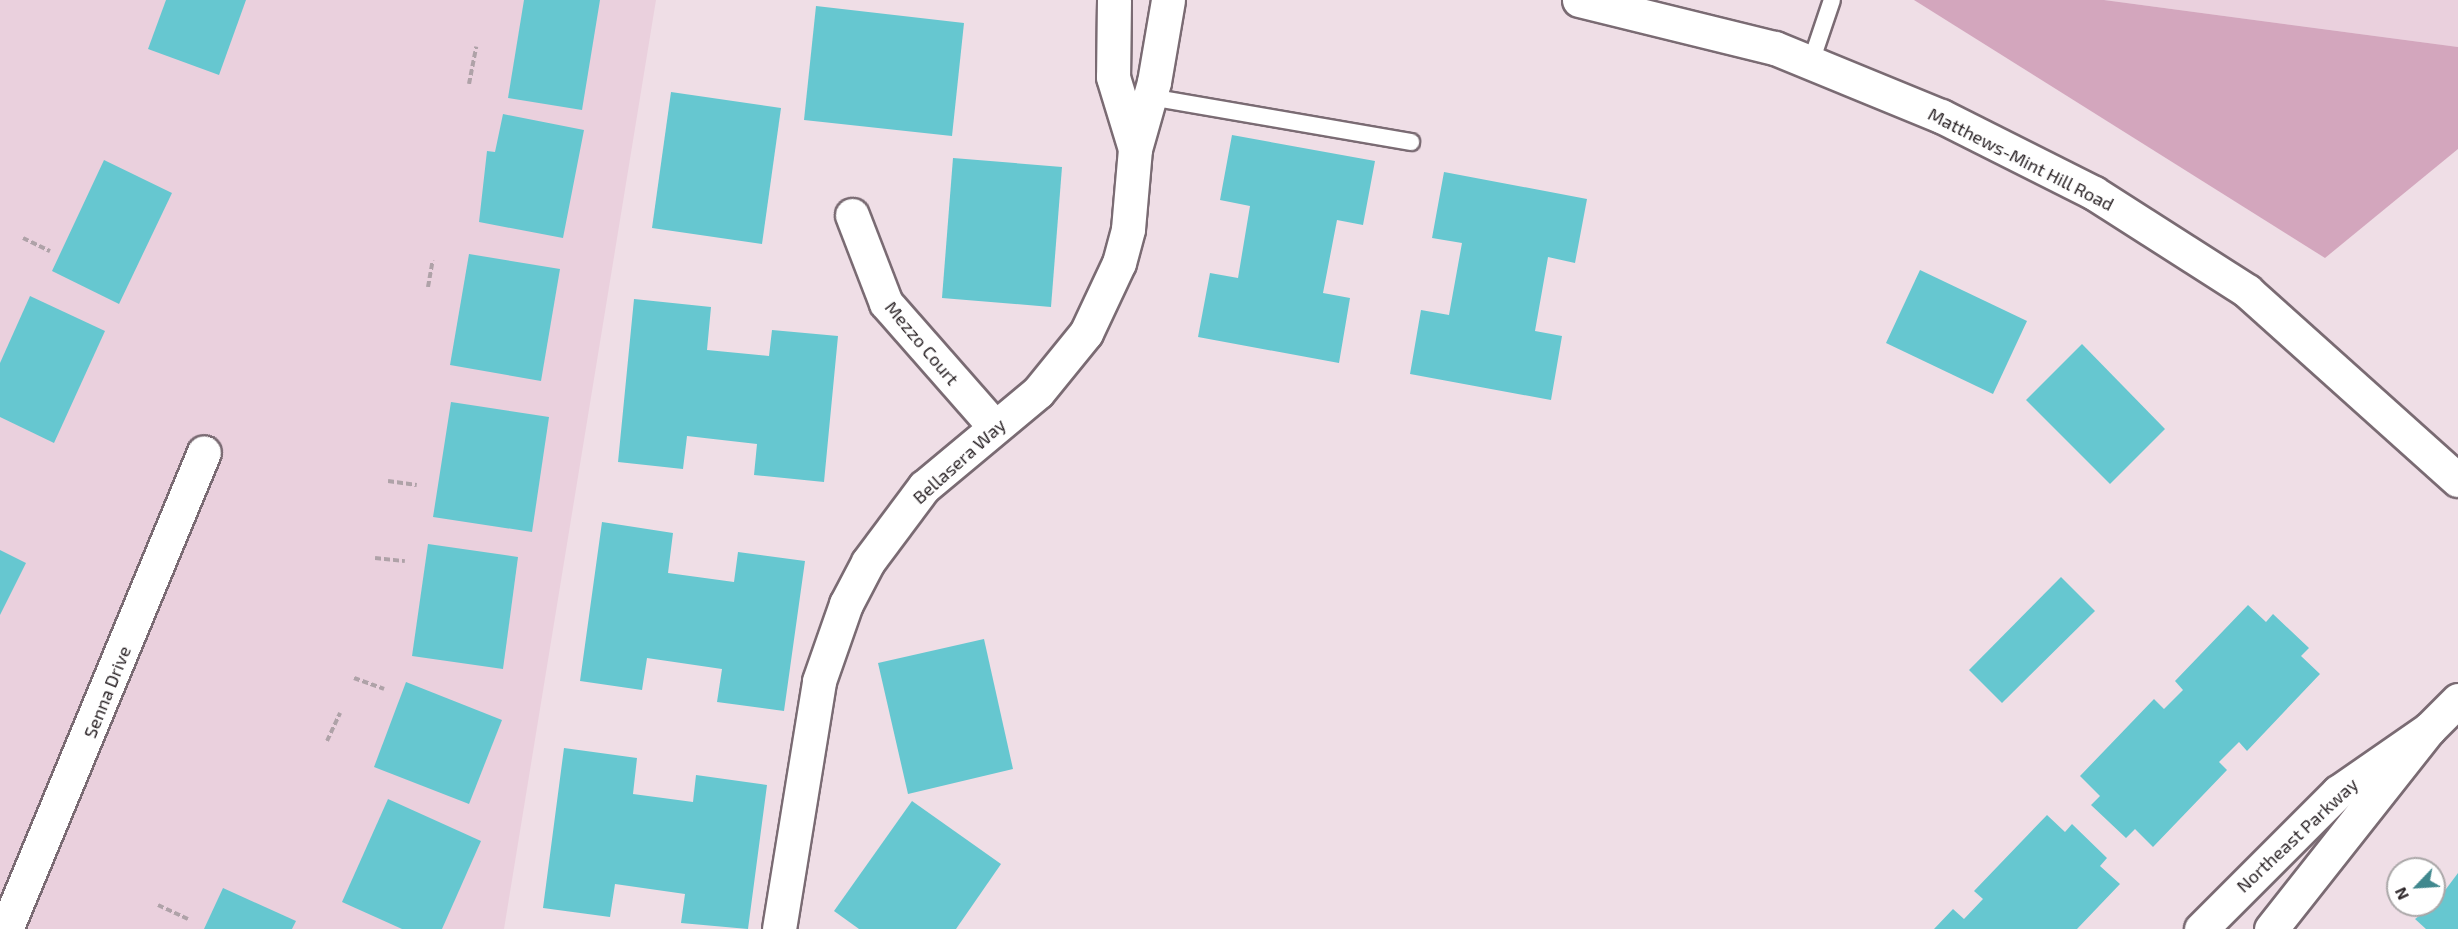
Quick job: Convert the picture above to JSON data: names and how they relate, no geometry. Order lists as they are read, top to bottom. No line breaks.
{"streets":{"street":["Matthews-Mint Hill Road","Mezzo Court","Bellasera Way","Senna Drive","Northeast Parkway"]},"crossings":[["Mezzo Court","Bellasera Way"]],"north":"bottom left"}
